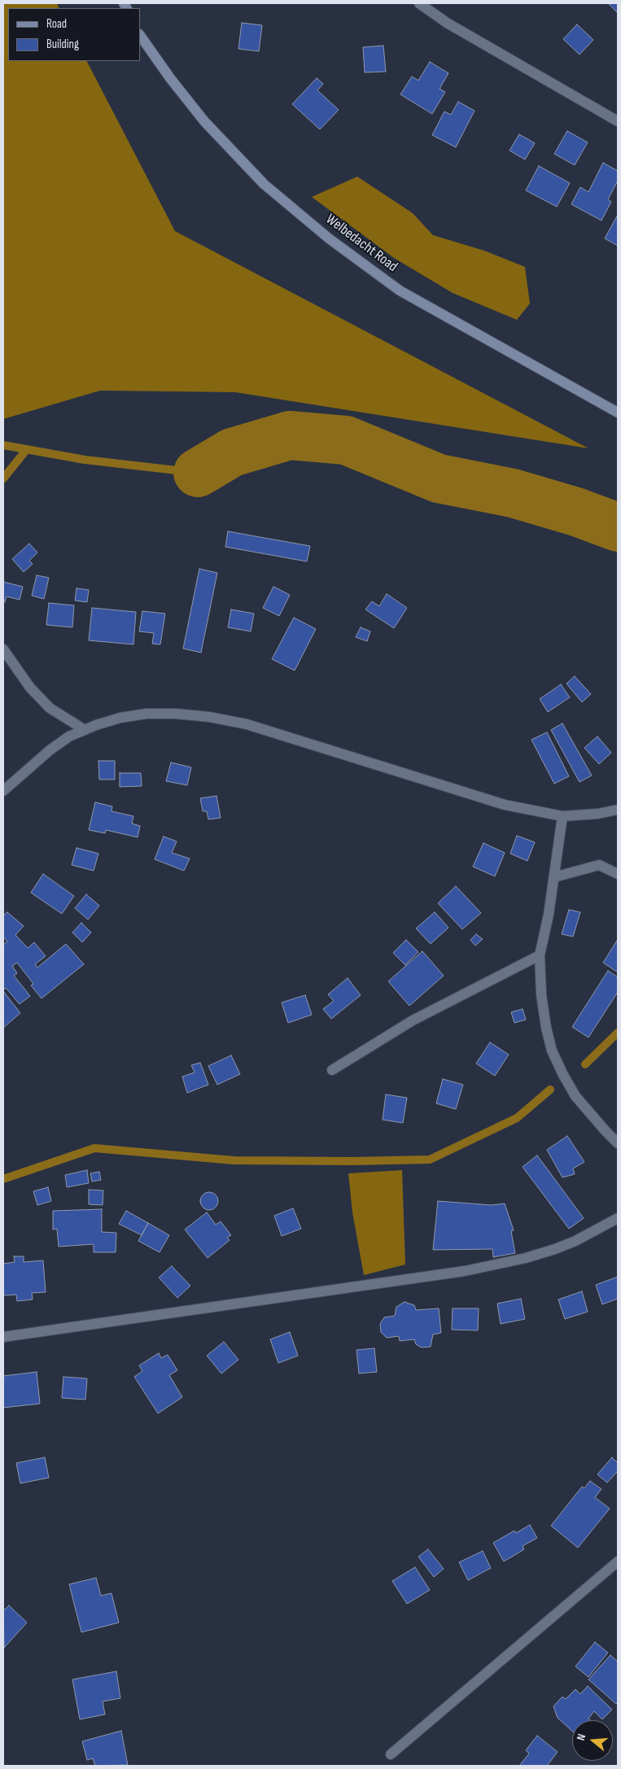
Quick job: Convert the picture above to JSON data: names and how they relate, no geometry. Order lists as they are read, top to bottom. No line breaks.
{"streets":{"street":["Welbedacht Road"]},"legend":["Road","Building"],"north":"left"}
